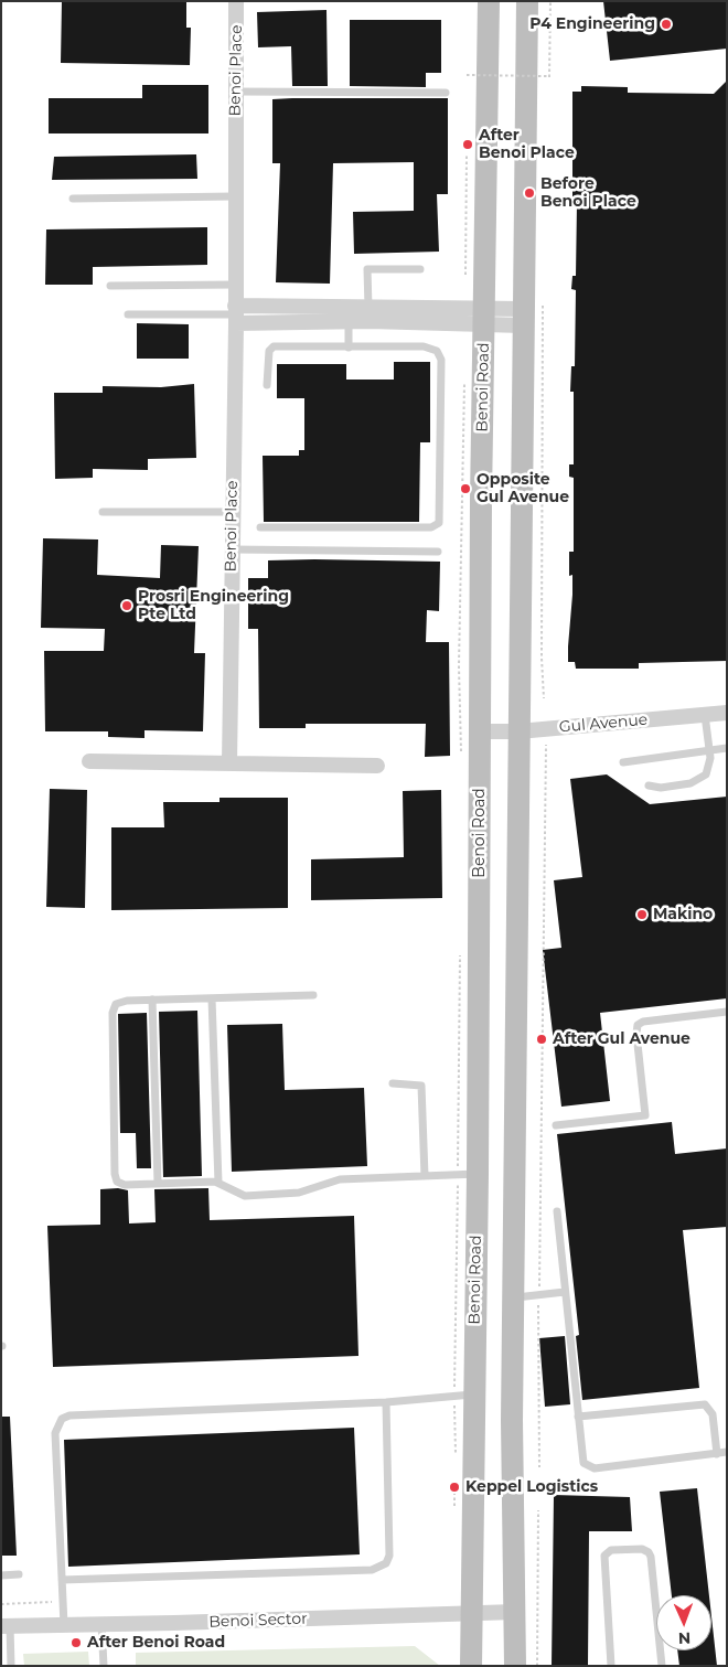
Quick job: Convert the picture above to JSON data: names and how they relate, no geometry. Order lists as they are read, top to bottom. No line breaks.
{"streets":{"main road":["Benoi Road"],"street":["Benoi Place","Gul Avenue","Benoi Sector"]},"crossings":[["Benoi Road","Gul Avenue"],["Benoi Road","Benoi Sector"]],"places":["P4 Engineering","After Benoi Place","Before Benoi Place","Opposite Gul Avenue","Prosri Engineering Pte Ltd","Makino","After Gul Avenue","Keppel Logistics","After Benoi Road"],"north":"bottom"}
